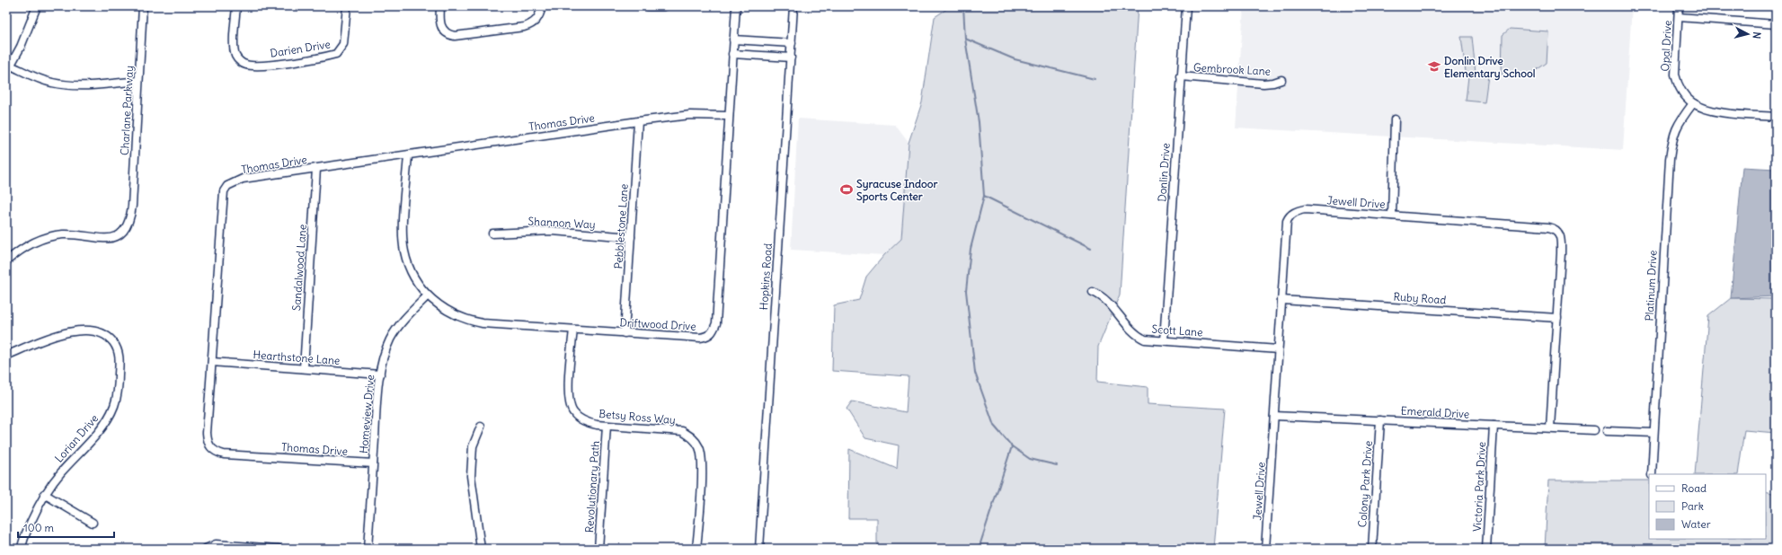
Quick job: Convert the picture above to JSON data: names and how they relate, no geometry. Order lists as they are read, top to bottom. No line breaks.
{"streets":{"street":["Opal Drive","Darien Drive","Gembrook Lane","Charlane Parkway","Thomas Drive","Donlin Drive","Jewell Drive","Shannon Way","Pebblestone Lane","Sandalwood Lane","Hopkins Road","Platinum Drive","Ruby Road","Driftwood Drive","Scott Lane","Hearthstone Lane","Emerald Drive","Homeview Drive","Betsy Ross Way","Lorian Drive","Colony Park Drive","Revolutionary Path","Victoria Park Drive"]},"crossings":[["Opal Drive","Platinum Drive"],["Gembrook Lane","Donlin Drive"],["Thomas Drive","Pebblestone Lane"],["Thomas Drive","Sandalwood Lane"],["Thomas Drive","Driftwood Drive"],["Thomas Drive","Hearthstone Lane"],["Thomas Drive","Homeview Drive"],["Donlin Drive","Scott Lane"],["Jewell Drive","Ruby Road"],["Jewell Drive","Scott Lane"],["Jewell Drive","Emerald Drive"],["Shannon Way","Pebblestone Lane"],["Pebblestone Lane","Driftwood Drive"],["Sandalwood Lane","Hearthstone Lane"],["Driftwood Drive","Homeview Drive"],["Driftwood Drive","Betsy Ross Way"],["Hearthstone Lane","Homeview Drive"],["Emerald Drive","Colony Park Drive"],["Emerald Drive","Victoria Park Drive"],["Betsy Ross Way","Revolutionary Path"]],"places":{"school or university":["Donlin Drive Elementary School"],"sports":["Syracuse Indoor Sports Center"]},"legend":["Road","Park","Water"],"scale_bar":"100 m","north":"right"}
